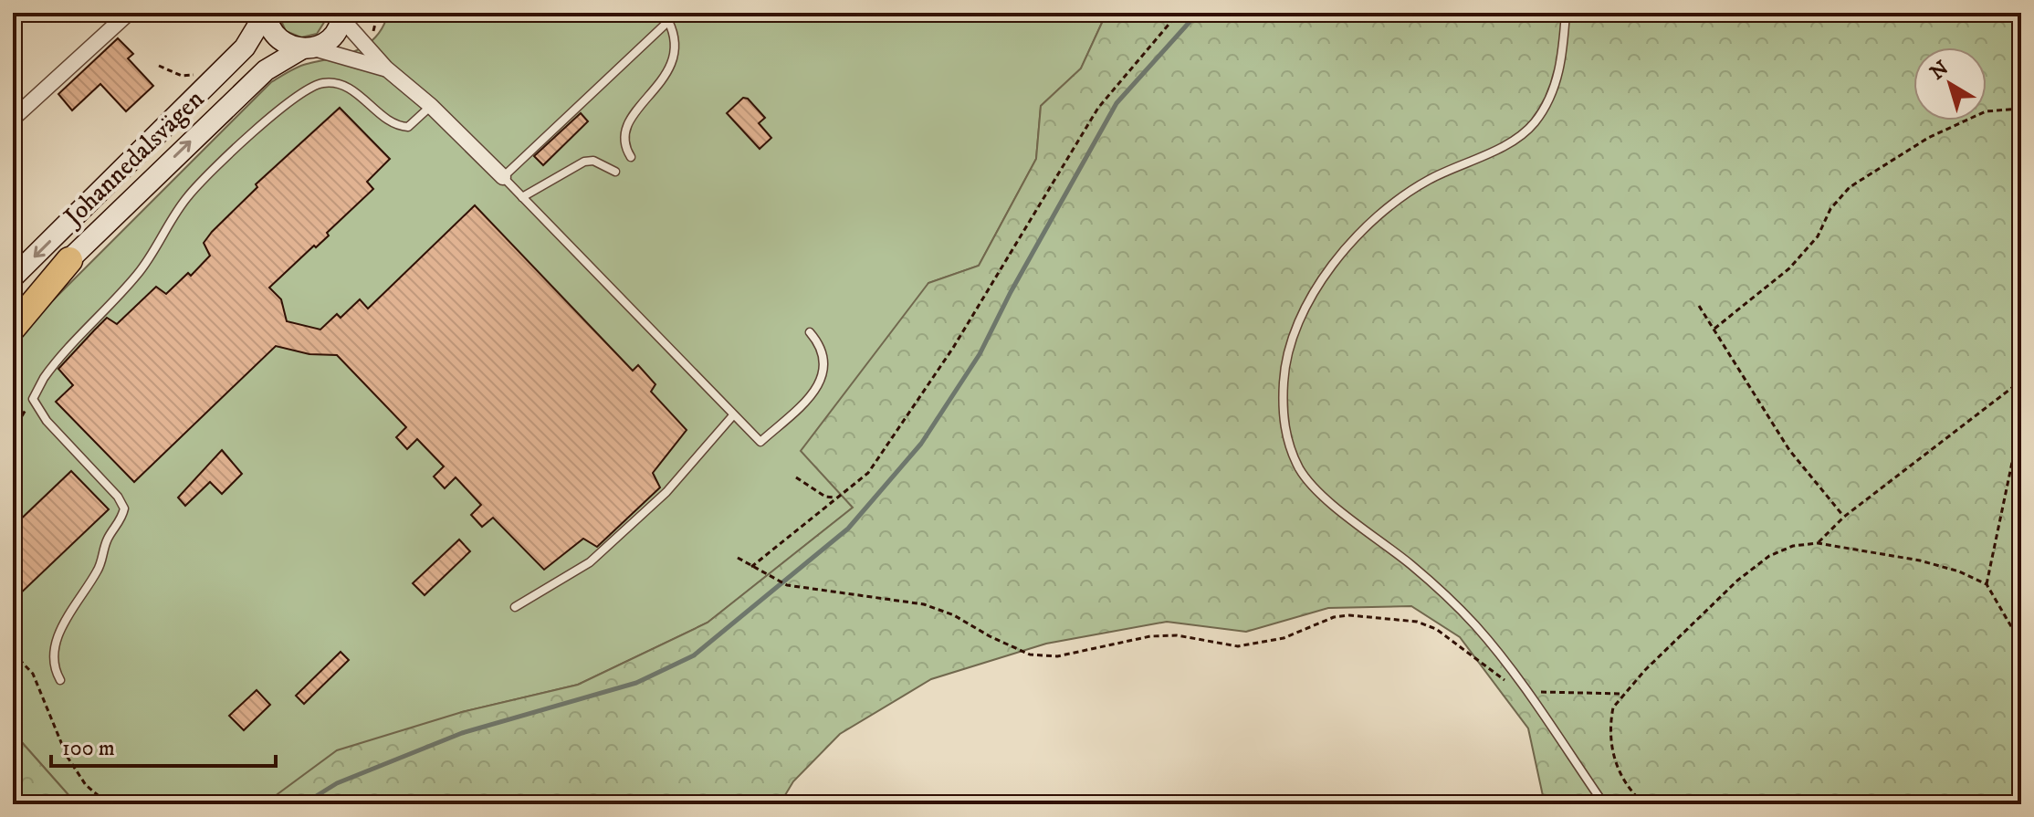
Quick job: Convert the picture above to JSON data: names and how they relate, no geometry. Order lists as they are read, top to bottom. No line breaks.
{"streets":{"main road":["Johannedalsvägen"]},"scale_bar":"100 m","north":"top left"}
